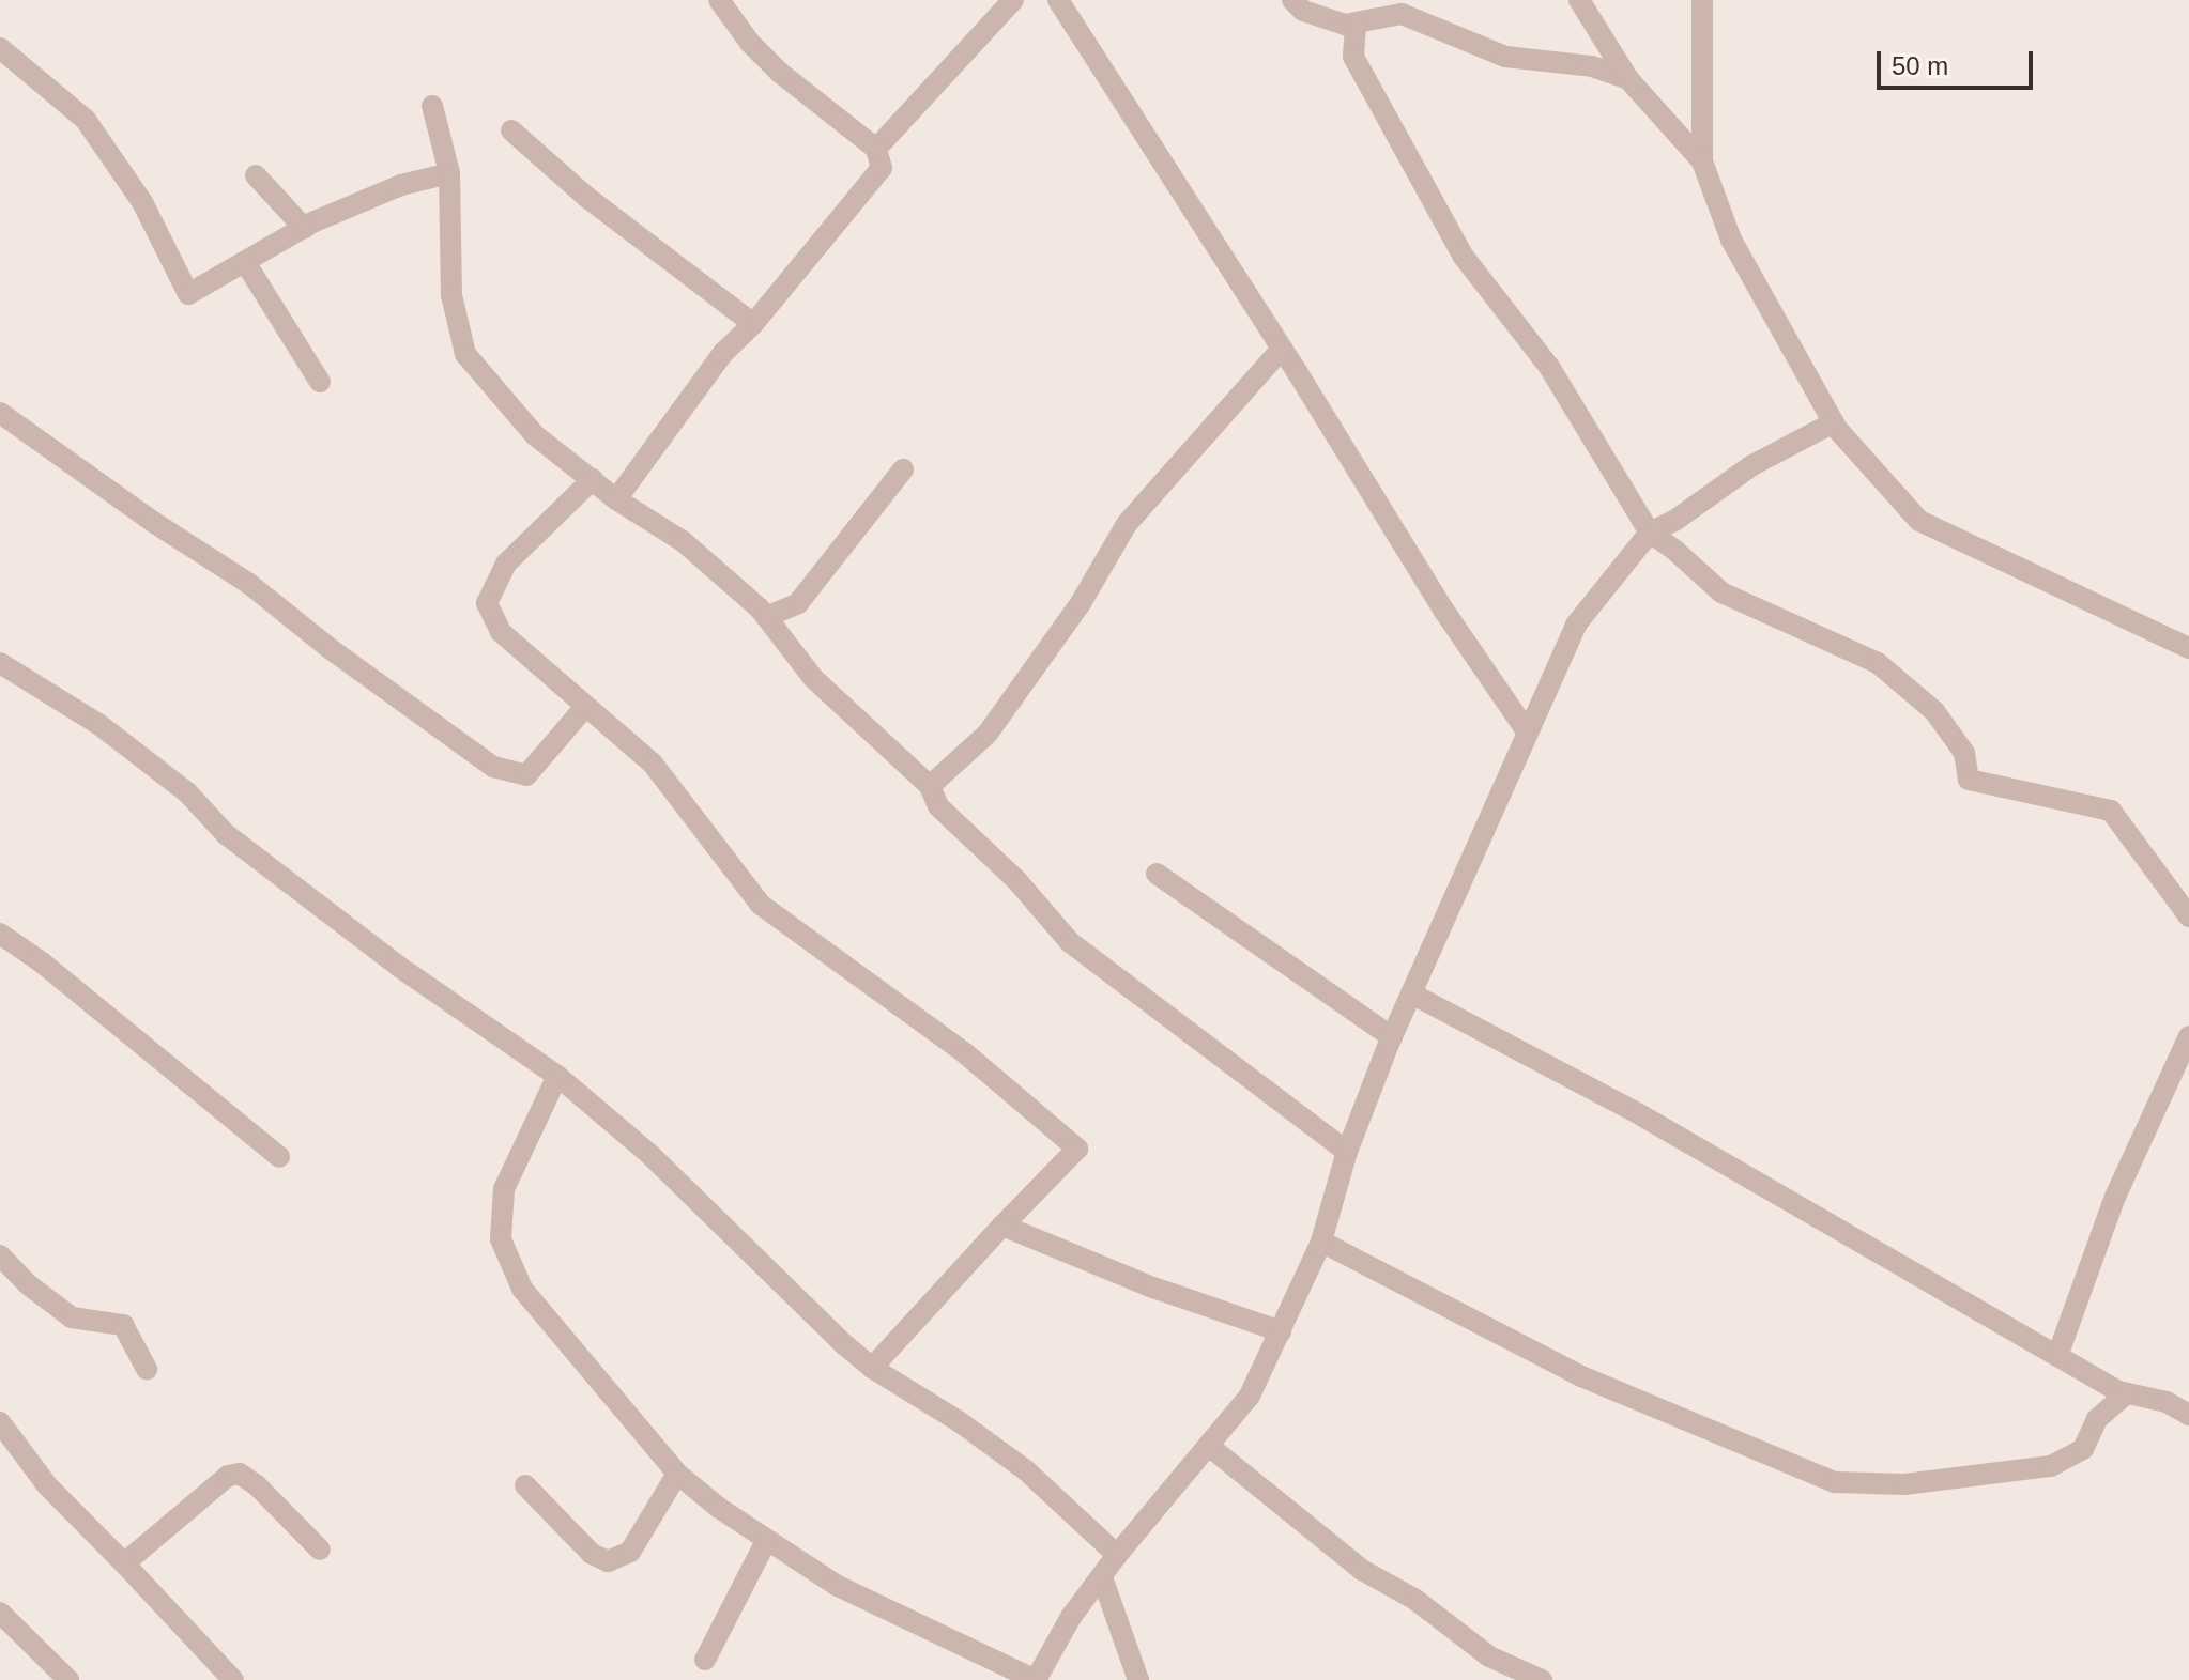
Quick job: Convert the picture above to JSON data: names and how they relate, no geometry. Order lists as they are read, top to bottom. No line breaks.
{"scale_bar":"50 m"}
